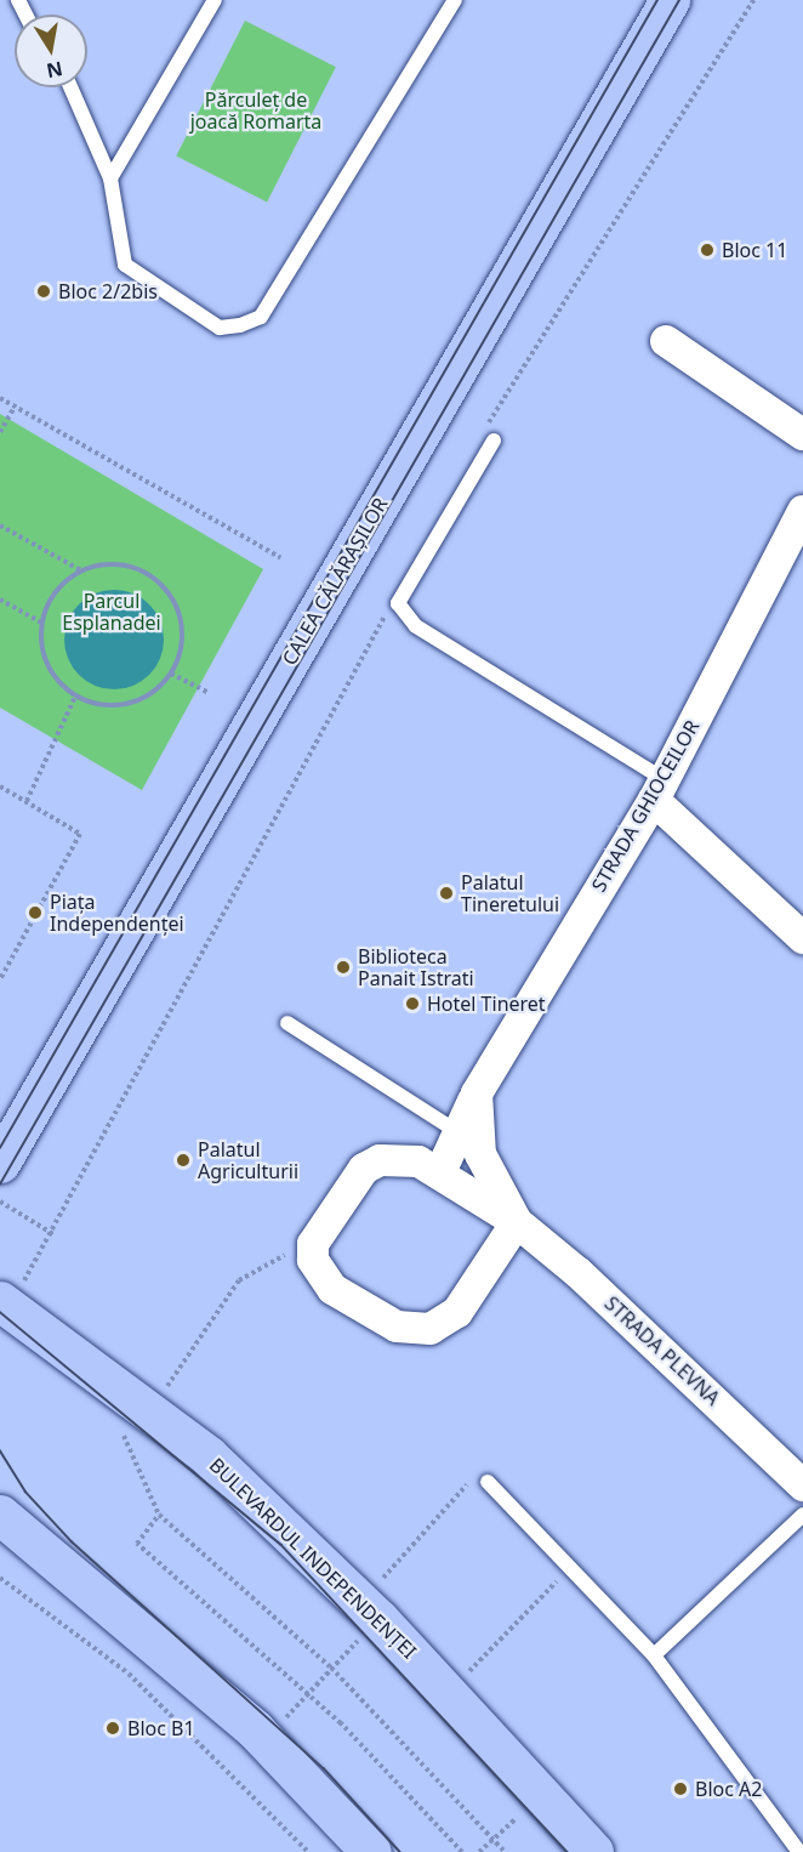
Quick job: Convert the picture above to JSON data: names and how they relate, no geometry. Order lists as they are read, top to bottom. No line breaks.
{"streets":{"main road":["CALEA CĂLĂRAȘILOR","BULEVARDUL INDEPENDENȚEI"],"street":["STRADA GHIOCEILOR","STRADA PLEVNA"]},"crossings":[["STRADA GHIOCEILOR","STRADA PLEVNA"]],"parks":["Părculeț de joacă Romarta","Parcul Esplanadei"],"places":["Bloc 11","Bloc 2/2bis","Palatul Tineretului","Piața Independenței","Biblioteca Panait Istrati","Hotel Tineret","Palatul Agriculturii","Bloc B1","Bloc A2"],"north":"bottom"}
